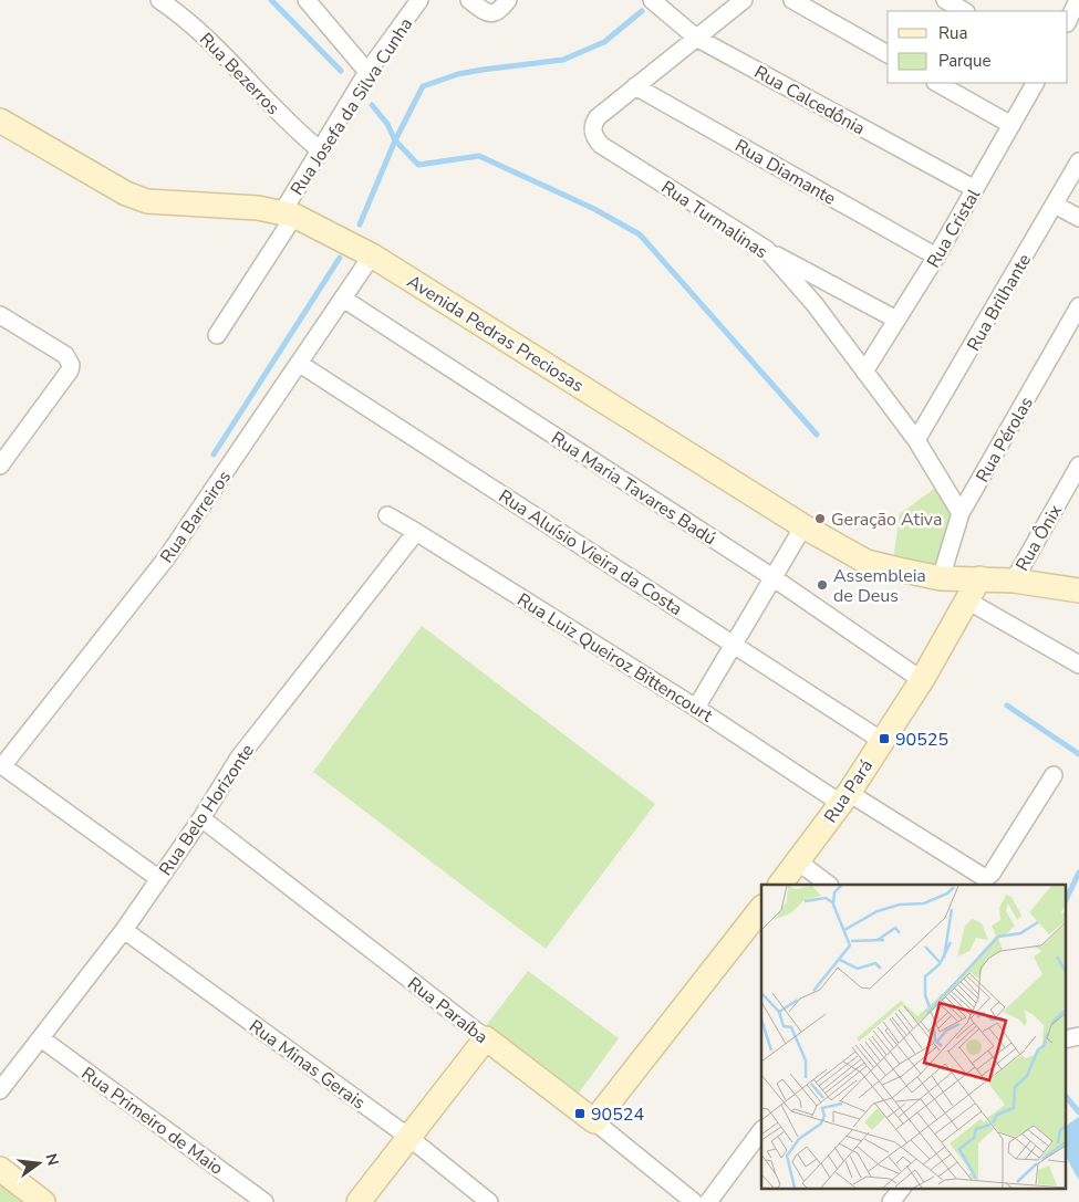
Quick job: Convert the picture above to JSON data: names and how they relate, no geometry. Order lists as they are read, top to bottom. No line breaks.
{"streets":{"main road":["Avenida Pedras Preciosas","Rua Pará","Rua Paraíba"],"street":["Rua Bezerros","Rua Calcedônia","Rua Josefa da Silva Cunha","Rua Diamante","Rua Turmalinas","Rua Cristal","Rua Brilhante","Rua Pérolas","Rua Maria Tavares Badú","Rua Barreiros","Rua Ônix","Rua Aluísio Vieira da Costa","Rua Luiz Queiroz Bittencourt","Rua Belo Horizonte","Rua Minas Gerais","Rua Primeiro de Maio"]},"crossings":[["Rua Bezerros","Rua Josefa da Silva Cunha"],["Rua Calcedônia","Rua Turmalinas"],["Rua Calcedônia","Rua Cristal"],["Rua Josefa da Silva Cunha","Avenida Pedras Preciosas"],["Rua Diamante","Rua Turmalinas"],["Rua Diamante","Rua Cristal"],["Rua Turmalinas","Rua Cristal"],["Rua Turmalinas","Rua Brilhante"],["Rua Turmalinas","Rua Pérolas"],["Avenida Pedras Preciosas","Rua Pérolas"],["Avenida Pedras Preciosas","Rua Barreiros"],["Avenida Pedras Preciosas","Rua Ônix"],["Avenida Pedras Preciosas","Rua Pará"],["Rua Maria Tavares Badú","Rua Barreiros"],["Rua Maria Tavares Badú","Rua Pará"],["Rua Barreiros","Rua Aluísio Vieira da Costa"],["Rua Aluísio Vieira da Costa","Rua Pará"],["Rua Luiz Queiroz Bittencourt","Rua Pará"],["Rua Luiz Queiroz Bittencourt","Rua Belo Horizonte"],["Rua Belo Horizonte","Rua Paraíba"],["Rua Belo Horizonte","Rua Minas Gerais"],["Rua Belo Horizonte","Rua Primeiro de Maio"]],"places":{"other":["Geração Ativa","Assembleia de Deus"],"transit":["90525","90524"]},"legend":["Rua","Parque"],"north":"right"}
